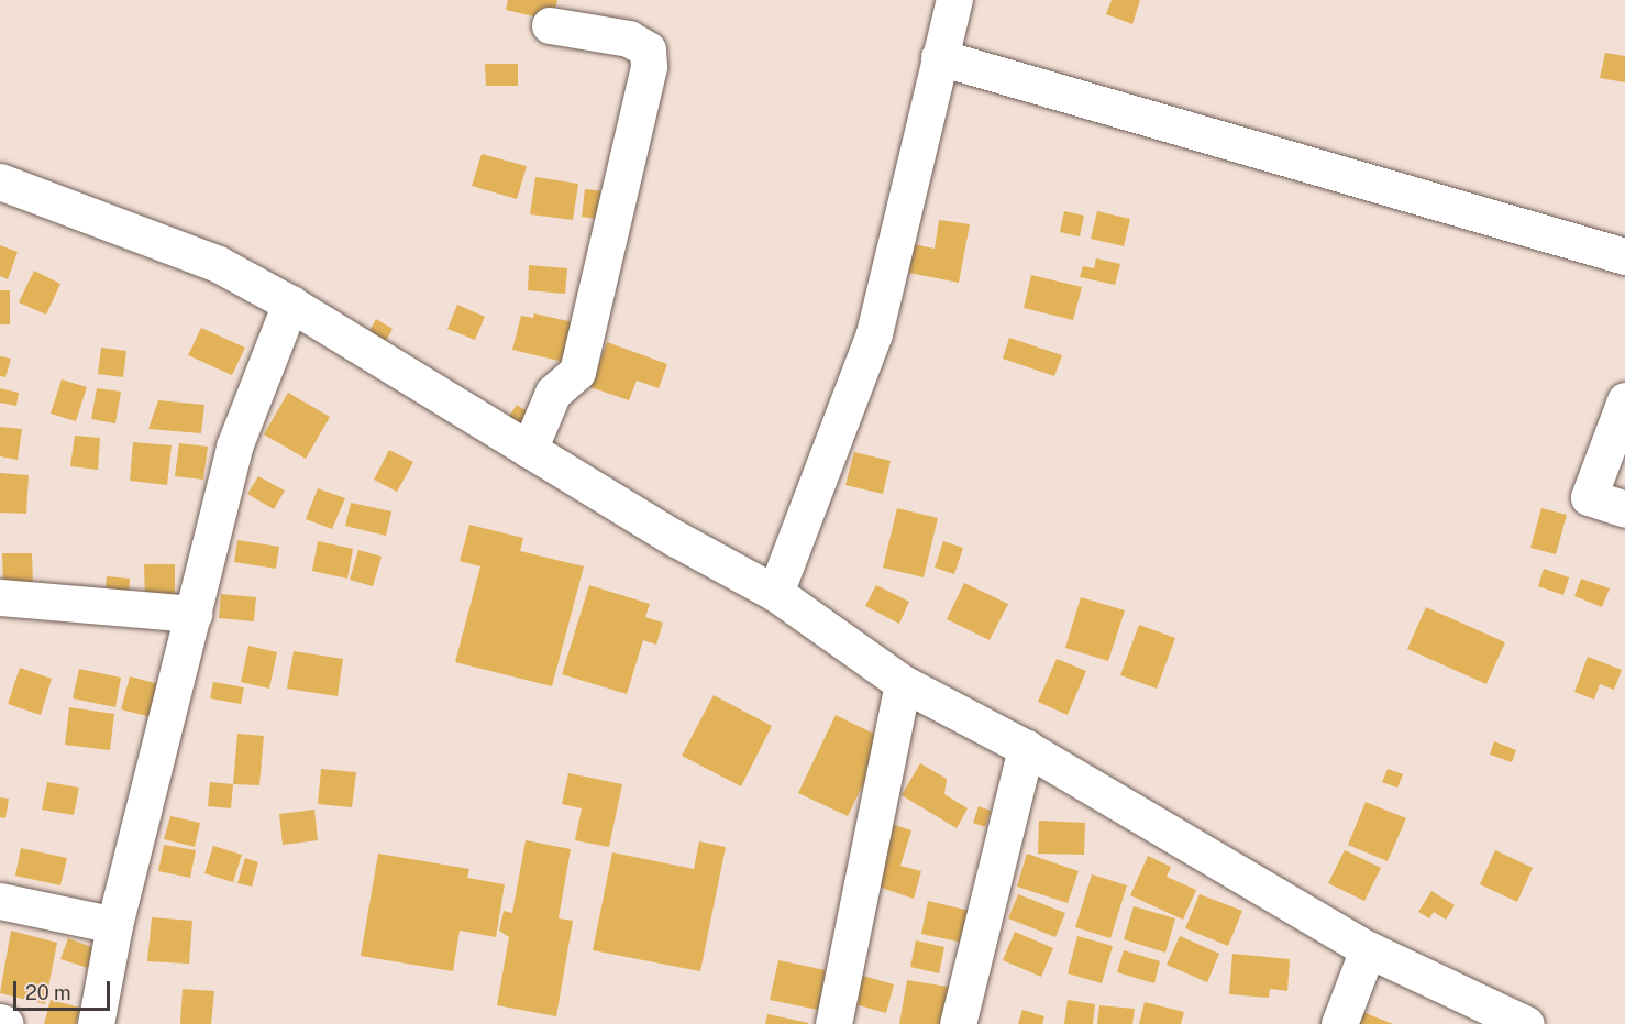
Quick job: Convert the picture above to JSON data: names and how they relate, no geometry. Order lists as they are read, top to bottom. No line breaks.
{"scale_bar":"20 m"}
